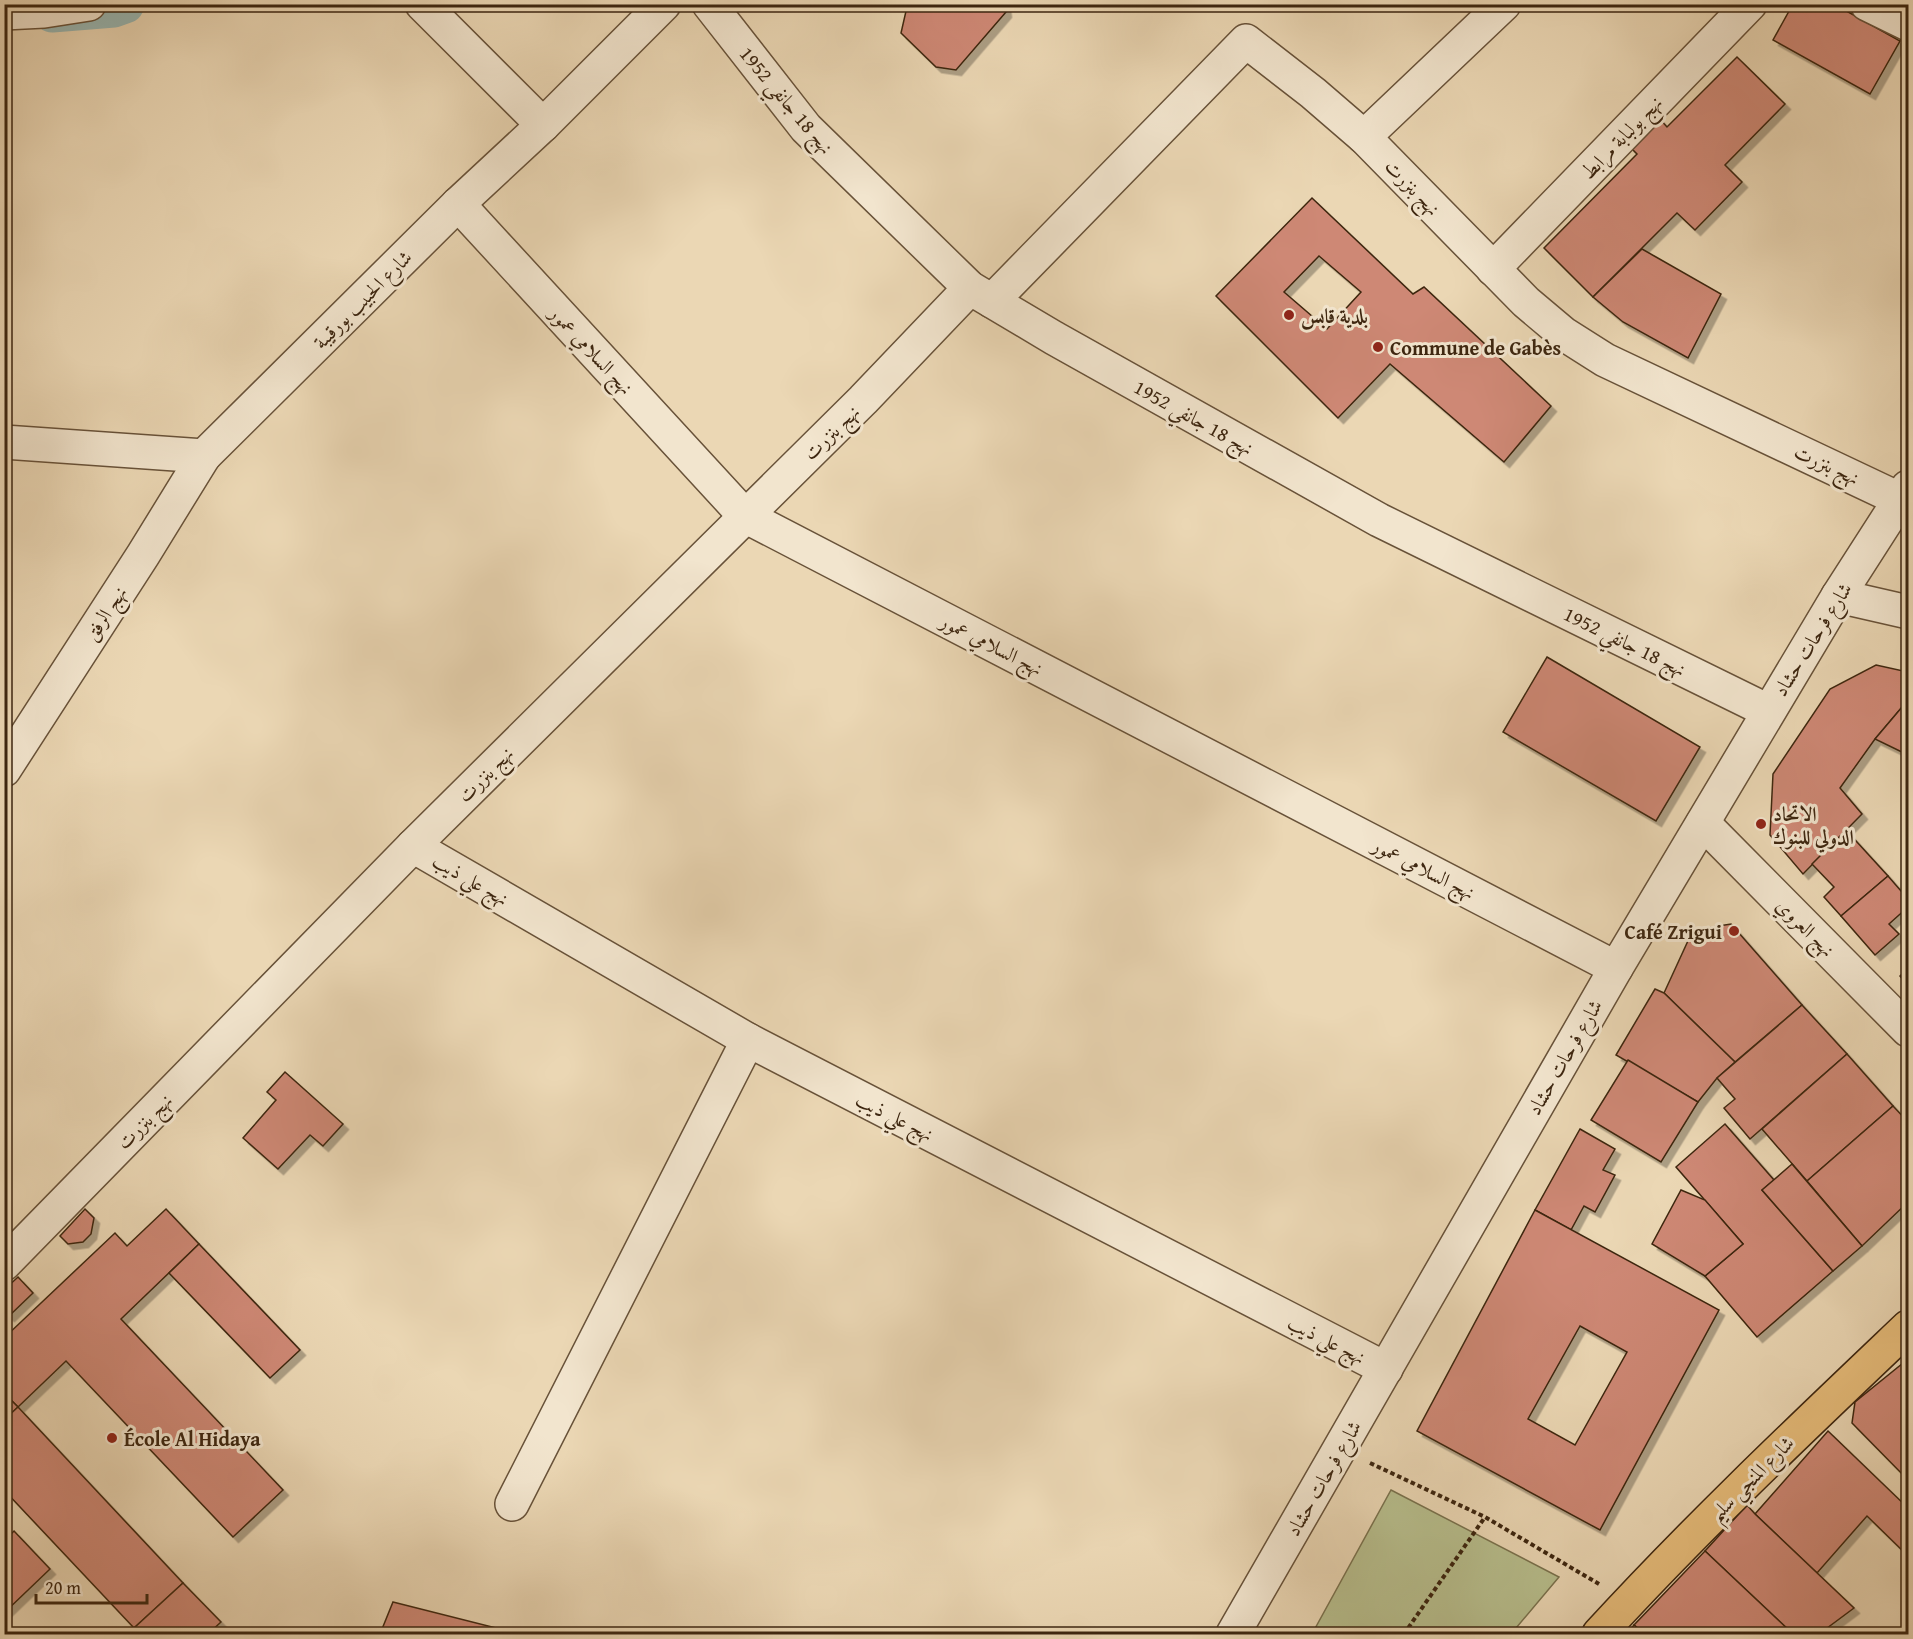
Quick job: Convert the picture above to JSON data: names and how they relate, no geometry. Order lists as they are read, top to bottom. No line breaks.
{"streets":{"main road":["شارع المنجي سليم"],"street":["نهج 18 جانفي 1952","نهج بولبابة مرابط","نهج بنزرت","شارع الحبيب بورقيبة","نهج السلامي عمور","نهج الرفق","شارع فرحات حشاد","نهج علي ذيب","نهج العروي"]},"crossings":[["نهج 18 جانفي 1952","نهج بنزرت"],["نهج 18 جانفي 1952","شارع فرحات حشاد"],["نهج بولبابة مرابط","نهج بنزرت"],["نهج بنزرت","نهج السلامي عمور"],["نهج بنزرت","شارع فرحات حشاد"],["نهج بنزرت","نهج علي ذيب"],["شارع الحبيب بورقيبة","نهج السلامي عمور"],["شارع الحبيب بورقيبة","نهج الرفق"],["نهج السلامي عمور","شارع فرحات حشاد"],["شارع فرحات حشاد","نهج علي ذيب"],["شارع فرحات حشاد","نهج العروي"]],"places":["بلدية قابس","Commune de Gabès","الاتحاد الدولي للبنوك","Café Zrigui","École Al Hidaya"],"scale_bar":"20 m"}
